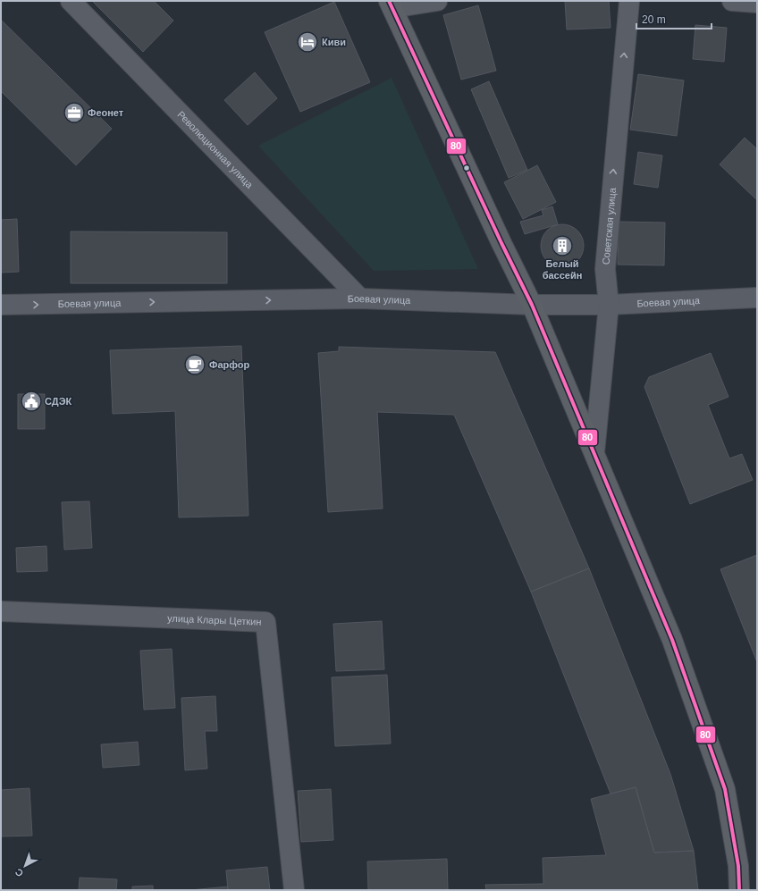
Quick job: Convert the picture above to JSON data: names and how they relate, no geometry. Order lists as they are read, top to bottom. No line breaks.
{"streets":{"street":["Революционная улица","Советская улица","Боевая улица","улица Клары Цеткин"]},"crossings":[["Революционная улица","Боевая улица"],["Советская улица","Боевая улица"]],"one_way":["Советская улица","Боевая улица"],"places":{"hotel":["Киви"],"office":["Феонет"],"building":["Белый баcсейн"],"cafe":["Фарфор"],"public building":["СДЭК"]},"lines":["transit line 80"],"scale_bar":"20 m","north":"bottom left"}
